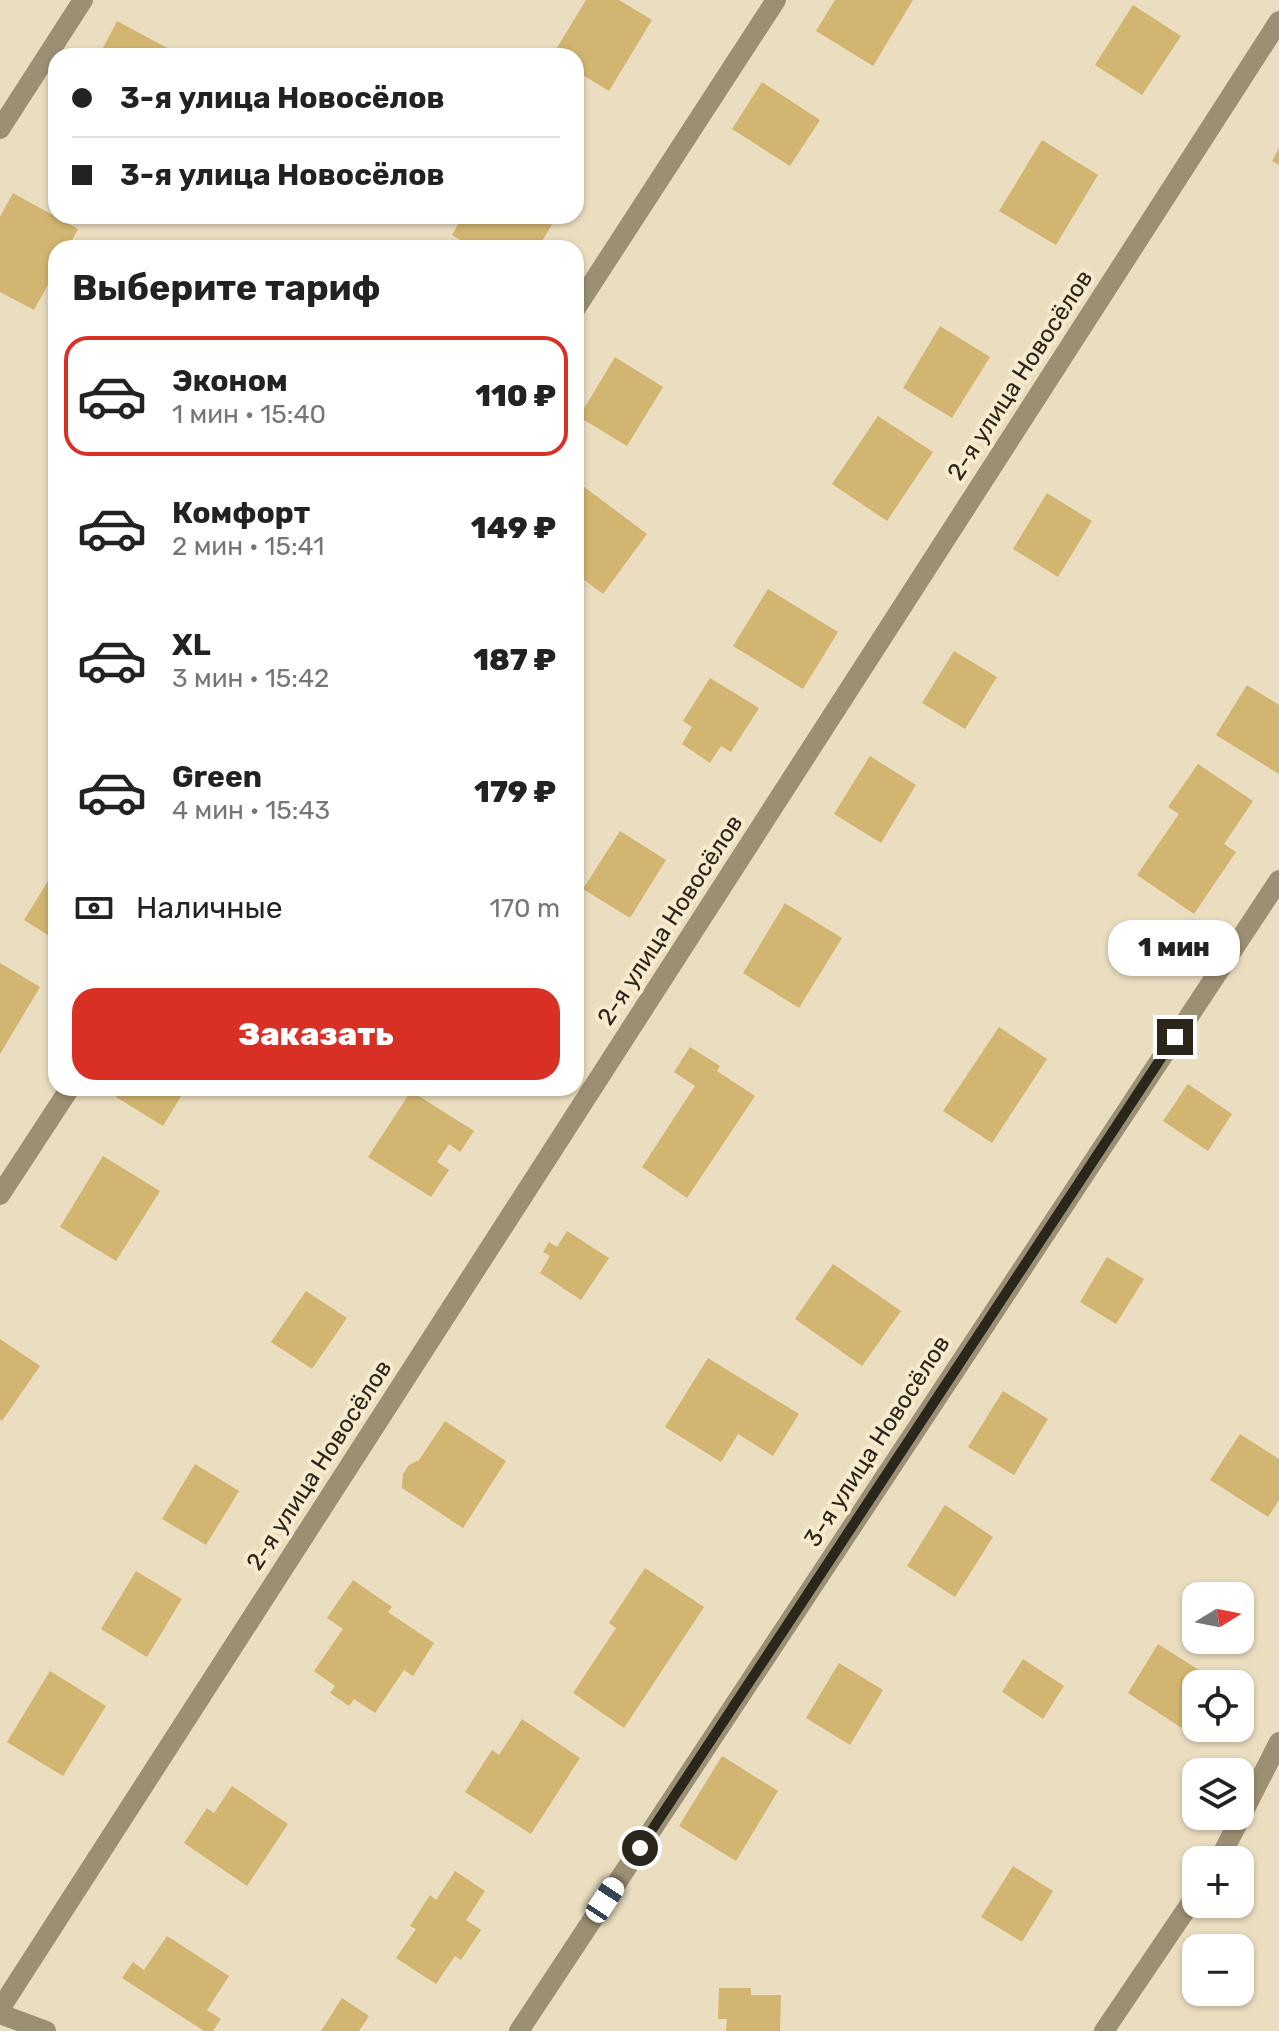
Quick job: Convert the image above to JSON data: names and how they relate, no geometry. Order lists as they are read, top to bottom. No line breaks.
{"streets":{"street":["2-я улица Новосёлов","3-я улица Новосёлов"]},"north":"right","page":{"banner":["3-я улица Новосёлов","3-я улица Новосёлов"],"heading":"Выберите тариф","list":[{"name":"Эконом","note":"1 мин · 15:40","value":"110 ₽"},{"name":"Комфорт","note":"2 мин · 15:41","value":"149 ₽"},{"name":"XL","note":"3 мин · 15:42","value":"187 ₽"},{"name":"Green","note":"4 мин · 15:43","value":"179 ₽"}],"pay":["Наличные","170 m"],"bubble":"1 мин","buttons":"Заказать","map_buttons":["+","−"]}}
